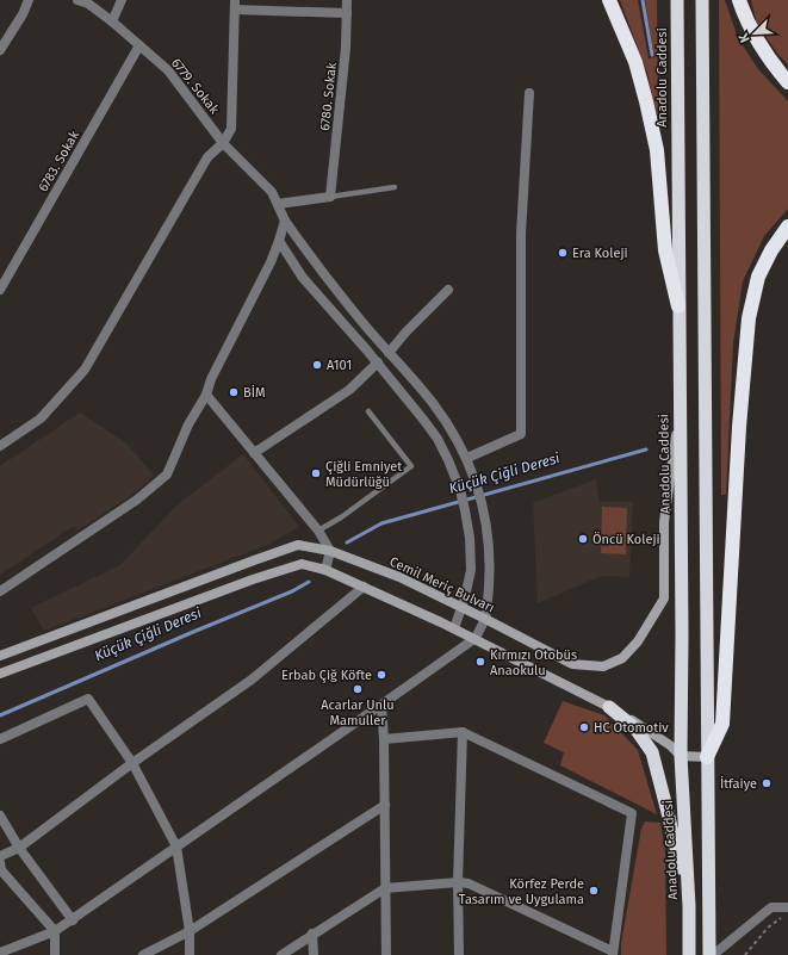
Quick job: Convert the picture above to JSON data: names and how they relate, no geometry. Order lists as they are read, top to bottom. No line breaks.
{"streets":{"highway":["Anadolu Caddesi"],"main road":["Cemil Meriç Bulvarı"],"street":["6779. Sokak","6780. Sokak","6783. Sokak"]},"crossings":[["Anadolu Caddesi","Cemil Meriç Bulvarı"],["6779. Sokak","6783. Sokak"],["6779. Sokak","Cemil Meriç Bulvarı"]],"water":["Küçük Çiğli Deresi"],"places":["Era Koleji","A101","BİM","Çiğli Emniyet Müdürlüğü","Öncü Koleji","Kırmızı Otobüs Anaokulu","Erbab Çiğ Köfte","Acarlar Unlu Mamuller","HC Otomotiv","İtfaiye","Körfez Perde Tasarım ve Uygulama"],"north":"bottom left"}
